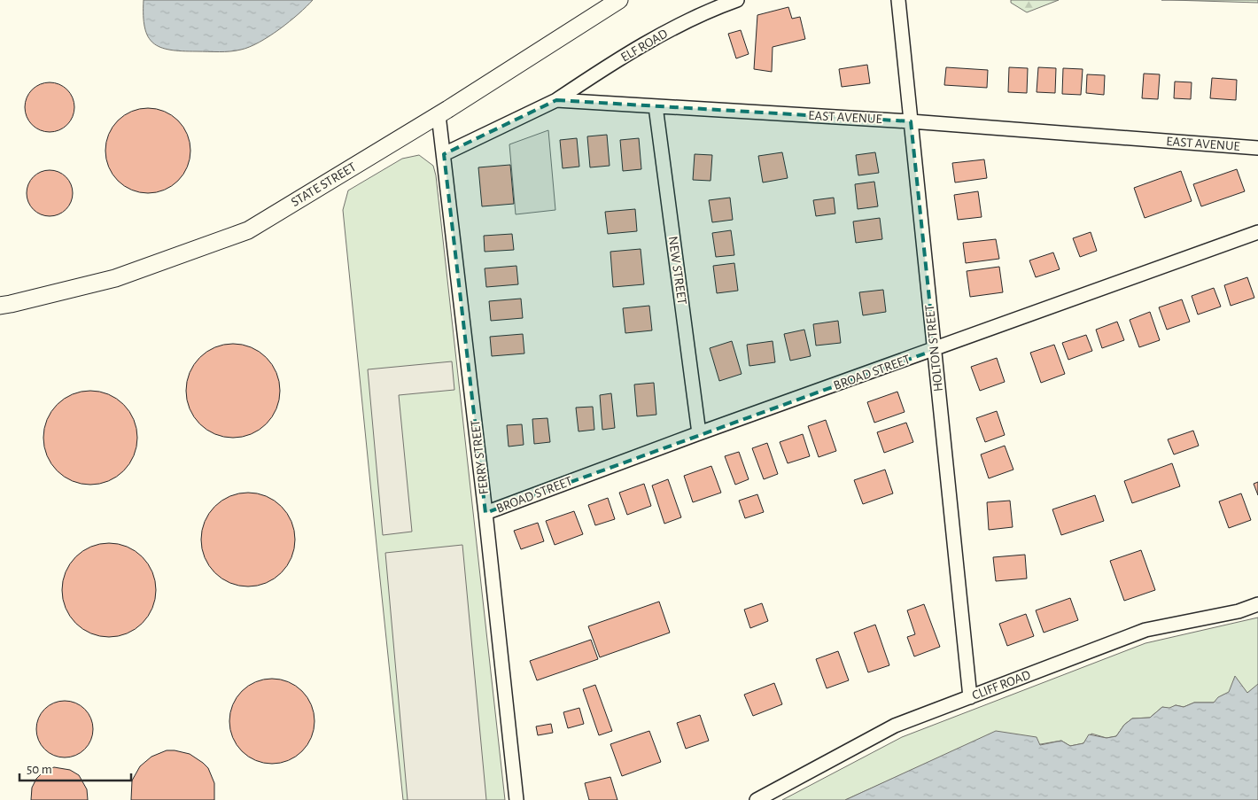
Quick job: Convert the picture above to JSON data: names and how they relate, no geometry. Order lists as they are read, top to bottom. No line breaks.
{"streets":{"street":["ELF ROAD","EAST AVENUE","STATE STREET","NEW STREET","HOLTON STREET","BROAD STREET","FERRY STREET","CLIFF ROAD"]},"crossings":[["ELF ROAD","EAST AVENUE"],["EAST AVENUE","NEW STREET"],["EAST AVENUE","HOLTON STREET"],["EAST AVENUE","FERRY STREET"],["STATE STREET","FERRY STREET"],["NEW STREET","BROAD STREET"],["HOLTON STREET","BROAD STREET"],["HOLTON STREET","CLIFF ROAD"],["BROAD STREET","FERRY STREET"]],"scale_bar":"50 m"}
